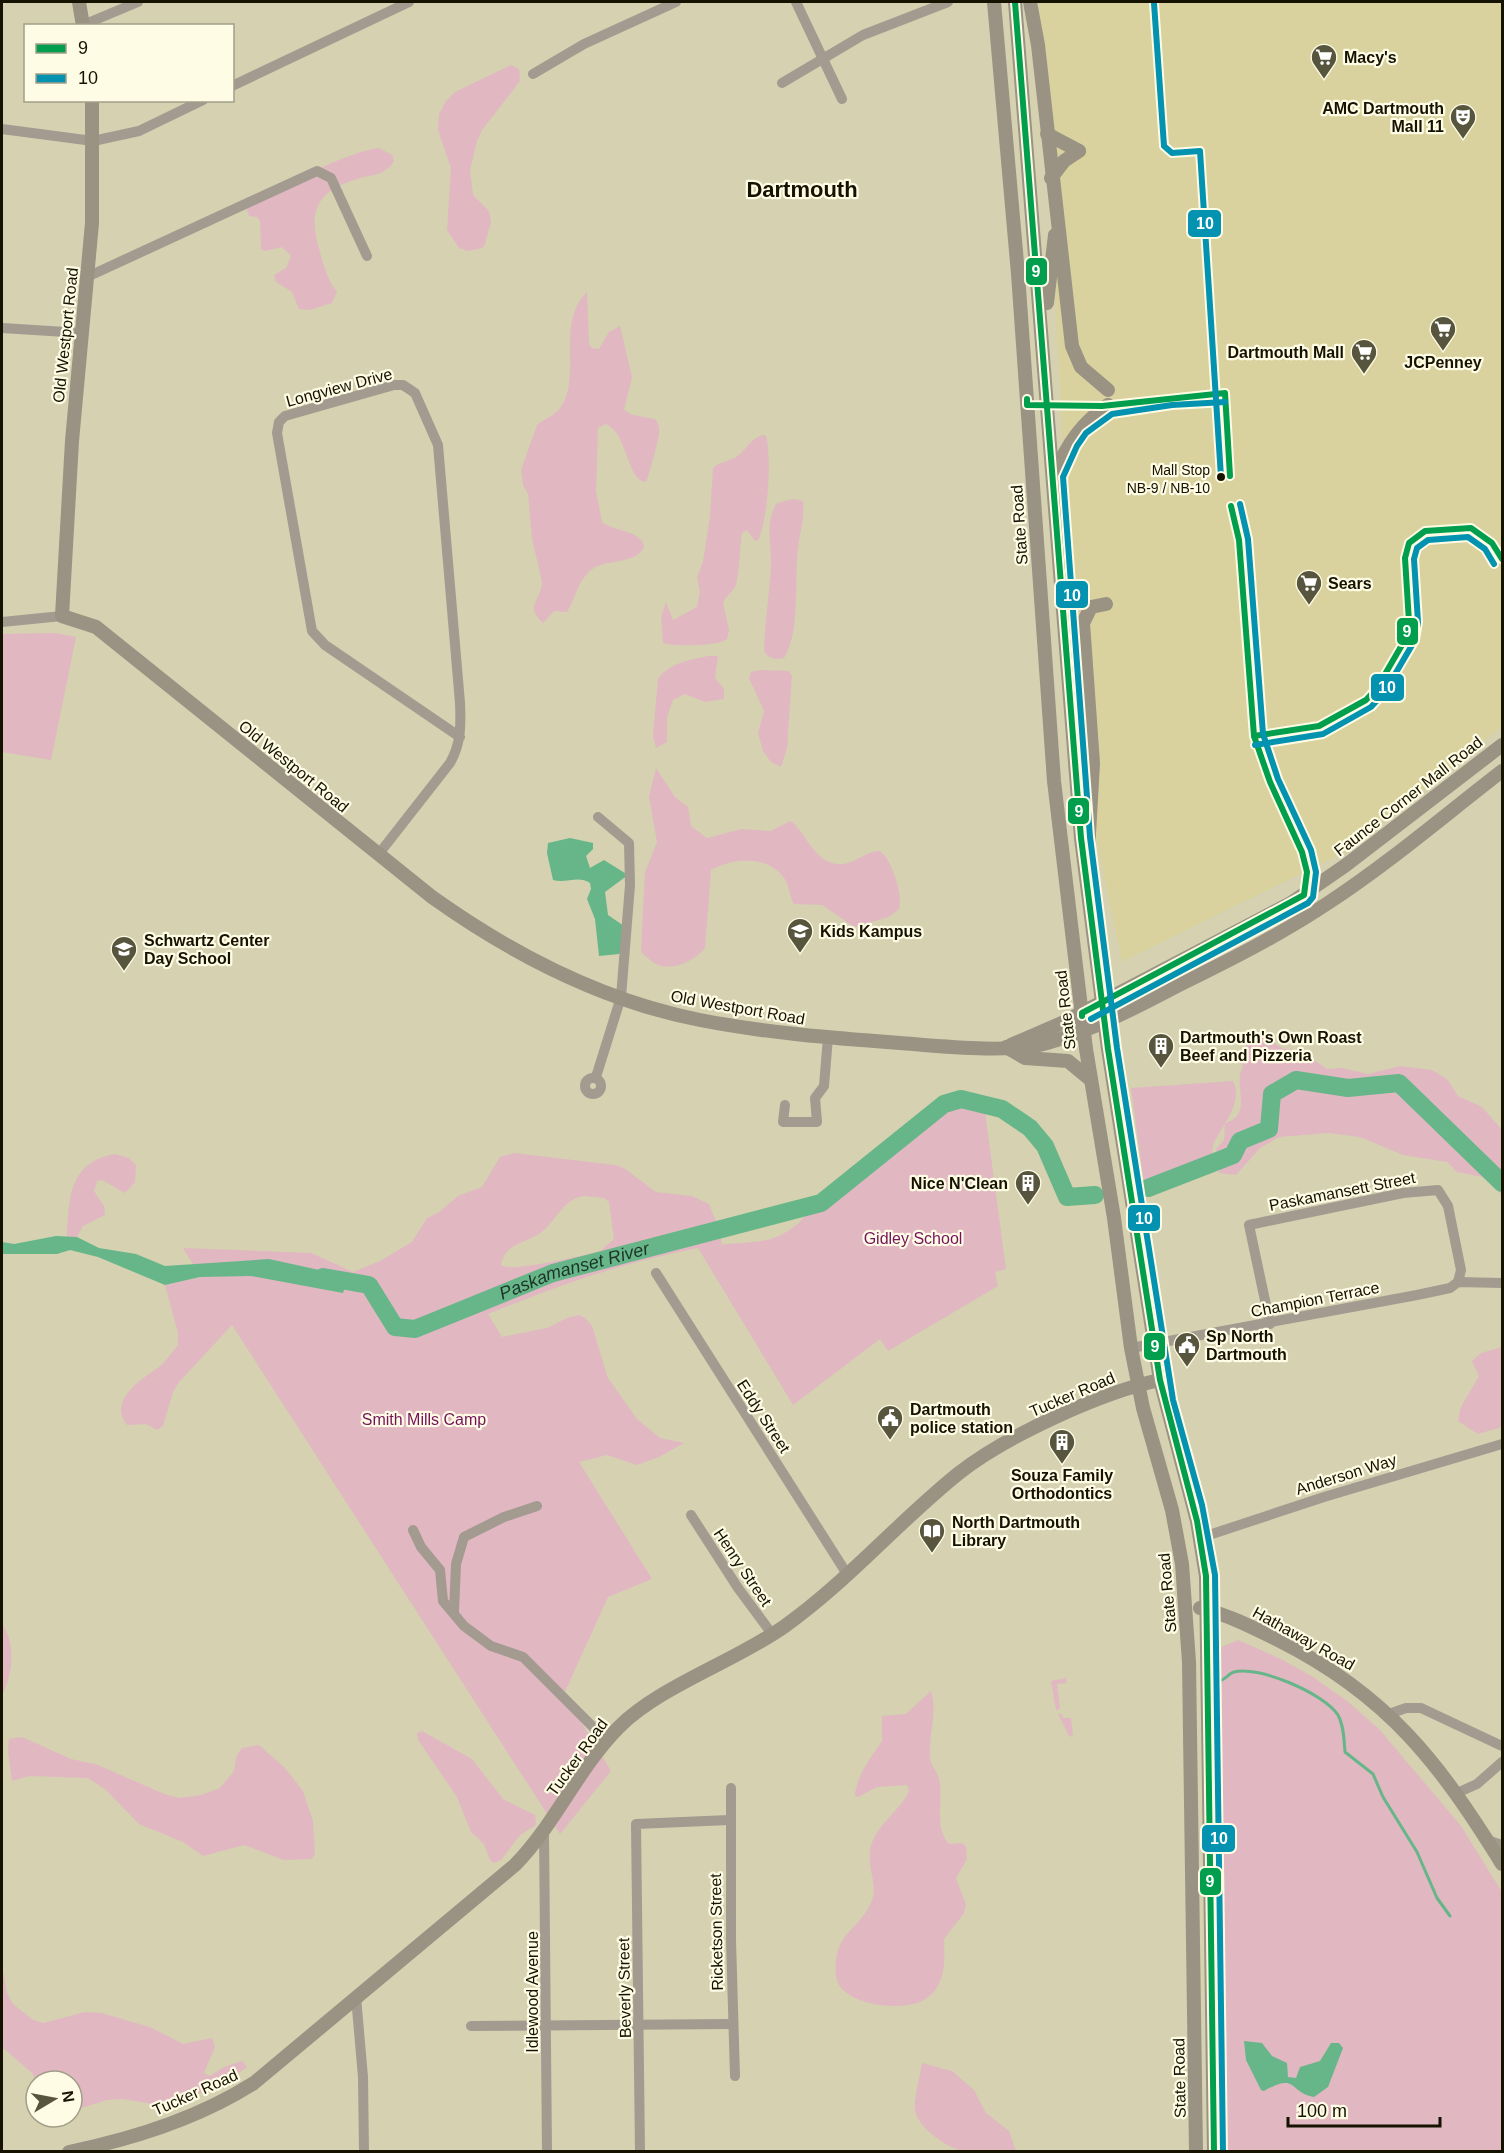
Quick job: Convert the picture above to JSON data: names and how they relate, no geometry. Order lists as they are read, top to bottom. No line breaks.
{"streets":{"main road":["Old Westport Road","State Road","Faunce Corner Mall Road","Tucker Road","Hathaway Road"],"street":["Longview Drive","Paskamansett Street","Champion Terrace","Eddy Street","Anderson Way","Henry Street","Ricketson Street","Beverly Street","Idlewood Avenue"]},"crossings":[["Old Westport Road","Longview Drive"],["Old Westport Road","State Road"],["Old Westport Road","Faunce Corner Mall Road"],["State Road","Faunce Corner Mall Road"],["State Road","Champion Terrace"],["State Road","Tucker Road"],["State Road","Anderson Way"],["State Road","Hathaway Road"],["Paskamansett Street","Champion Terrace"],["Tucker Road","Eddy Street"],["Tucker Road","Henry Street"],["Tucker Road","Idlewood Avenue"],["Ricketson Street","Beverly Street"]],"districts":["Dartmouth"],"water":["Paskamanset River"],"parks":["Gidley School","Smith Mills Camp"],"places":{"supermarket":["Macy's","JCPenney","Dartmouth Mall","Sears"],"theatre":["AMC Dartmouth Mall 11"],"other":["Mall Stop NB-9 / NB-10"],"school or university":["Kids Kampus","Schwartz Center Day School"],"building":["Dartmouth's Own Roast Beef and Pizzeria","Nice N'Clean","Souza Family Orthodontics"],"public building":["Sp North Dartmouth","Dartmouth police station"],"library":["North Dartmouth Library"]},"lines":["transit line 9","transit line 10"],"legend":["9","10"],"scale_bar":"100 m","north":"right"}
